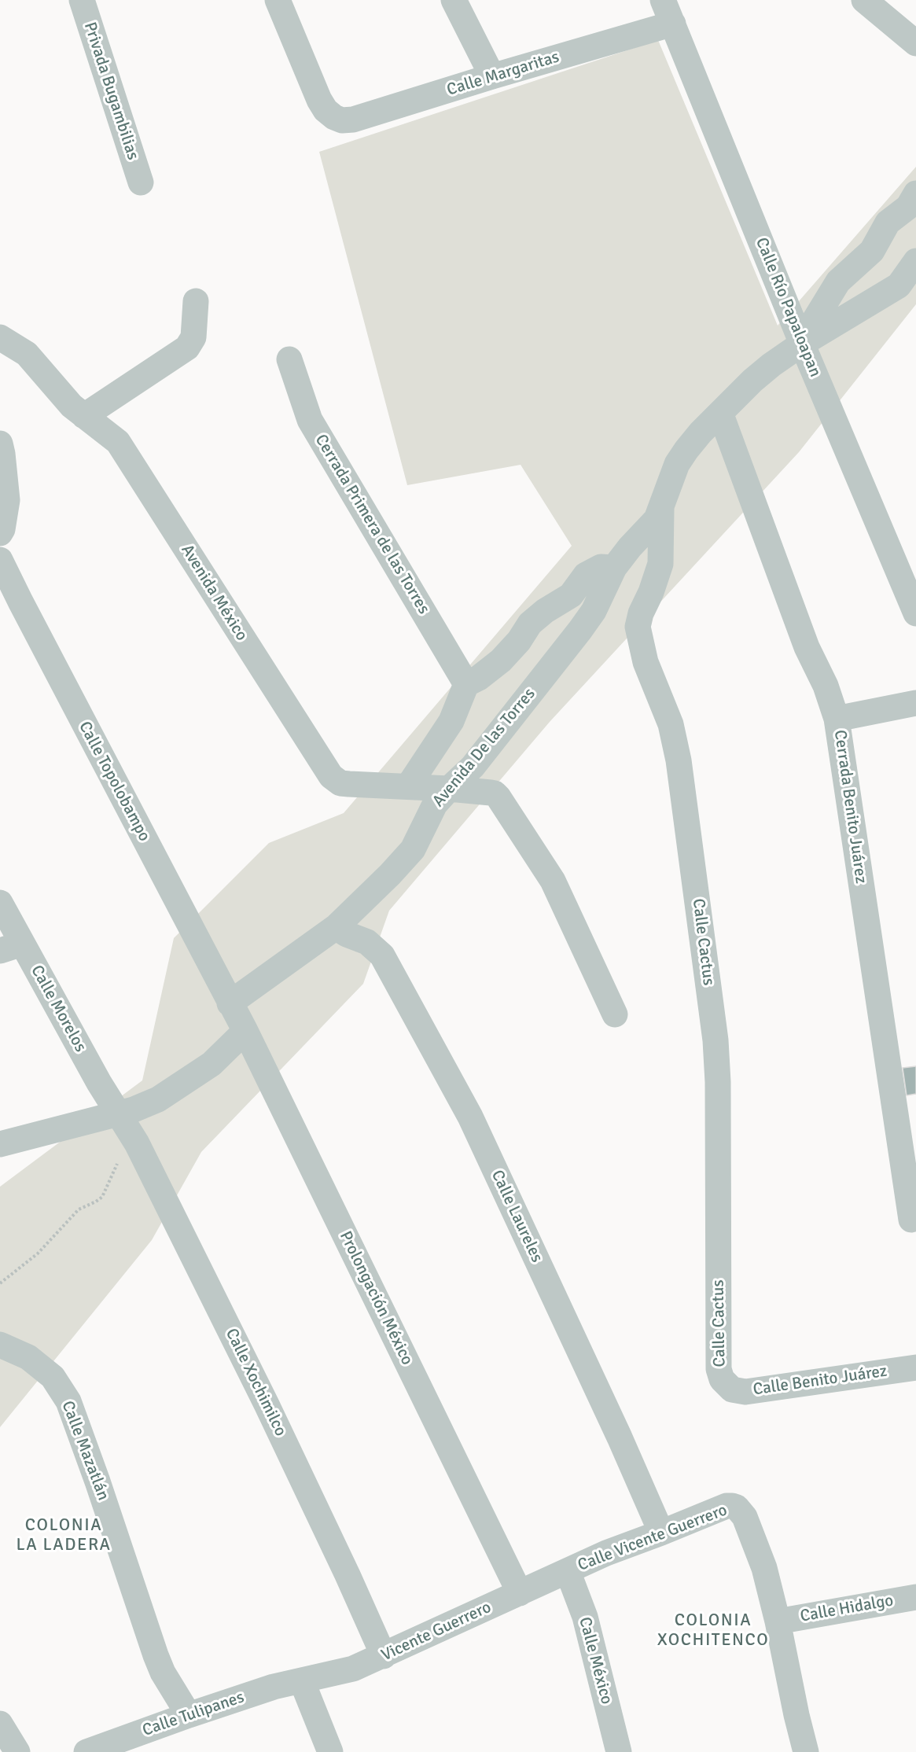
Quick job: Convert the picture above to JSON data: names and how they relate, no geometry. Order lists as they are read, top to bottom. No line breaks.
{"streets":{"street":["Calle Margaritas","Privada Bugambilias","Calle Río Papaloapan","Cerrada Primera de las Torres","Avenida México","Avenida De las Torres","Calle Topolobampo","Cerrada Benito Juárez","Calle Cactus","Calle Morelos","Calle Laureles","Prolongación México","Calle Benito Juárez","Calle Xochimilco","Calle Mazatlán","Calle Vicente Guerrero","Calle Hidalgo","Vicente Guerrero","Calle México","Calle Tulipanes"]},"crossings":[["Calle Margaritas","Calle Río Papaloapan"],["Calle Río Papaloapan","Avenida De las Torres"],["Cerrada Primera de las Torres","Avenida De las Torres"],["Avenida México","Avenida De las Torres"],["Avenida De las Torres","Calle Topolobampo"],["Avenida De las Torres","Cerrada Benito Juárez"],["Avenida De las Torres","Calle Cactus"],["Avenida De las Torres","Calle Laureles"],["Avenida De las Torres","Prolongación México"],["Calle Topolobampo","Prolongación México"],["Calle Cactus","Calle Benito Juárez"],["Calle Morelos","Calle Xochimilco"],["Calle Laureles","Calle Vicente Guerrero"],["Prolongación México","Vicente Guerrero"],["Calle Xochimilco","Vicente Guerrero"],["Calle Mazatlán","Calle Tulipanes"],["Calle Vicente Guerrero","Calle Hidalgo"],["Calle Vicente Guerrero","Vicente Guerrero"],["Calle Vicente Guerrero","Calle México"],["Vicente Guerrero","Calle México"],["Vicente Guerrero","Calle Tulipanes"]],"districts":["COLONIA LA LADERA","COLONIA XOCHITENCO"]}
